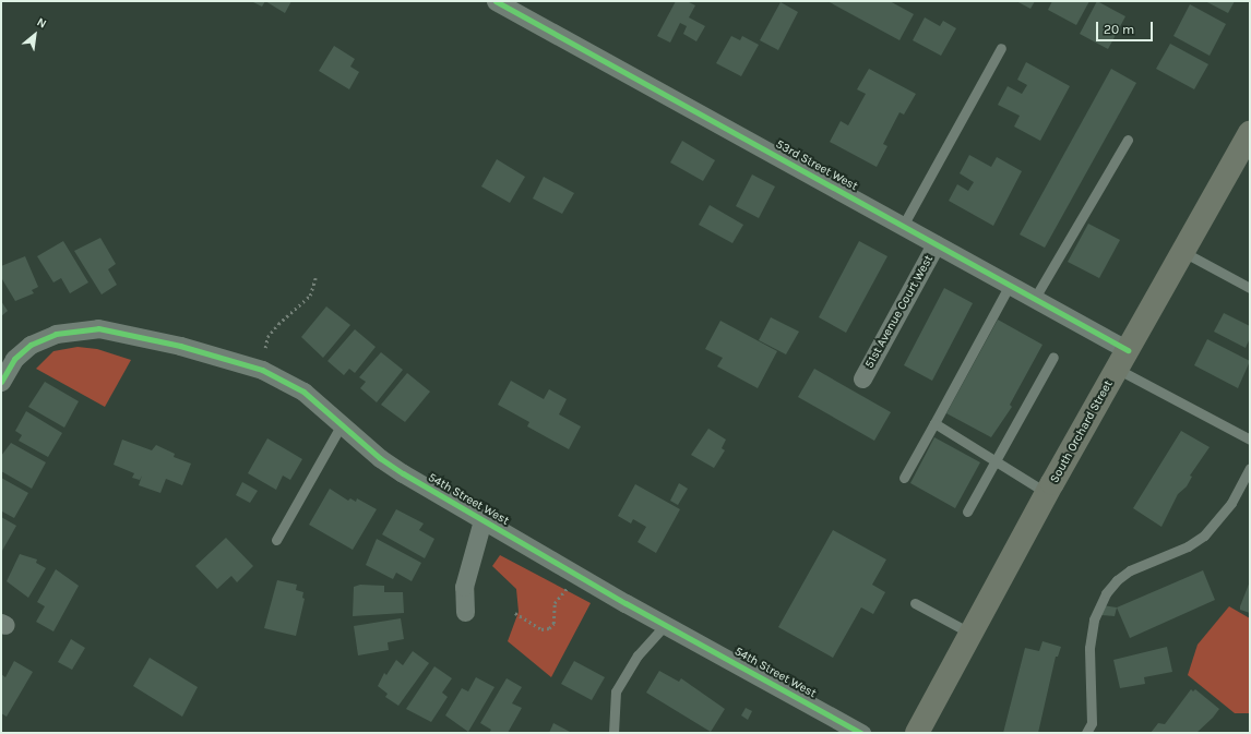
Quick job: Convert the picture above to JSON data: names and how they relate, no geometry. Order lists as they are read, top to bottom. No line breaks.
{"streets":{"main road":["South Orchard Street"],"street":["53rd Street West","51st Avenue Court West","54th Street West"]},"crossings":[["53rd Street West","51st Avenue Court West"],["53rd Street West","South Orchard Street"]],"scale_bar":"20 m","north":"top right"}
